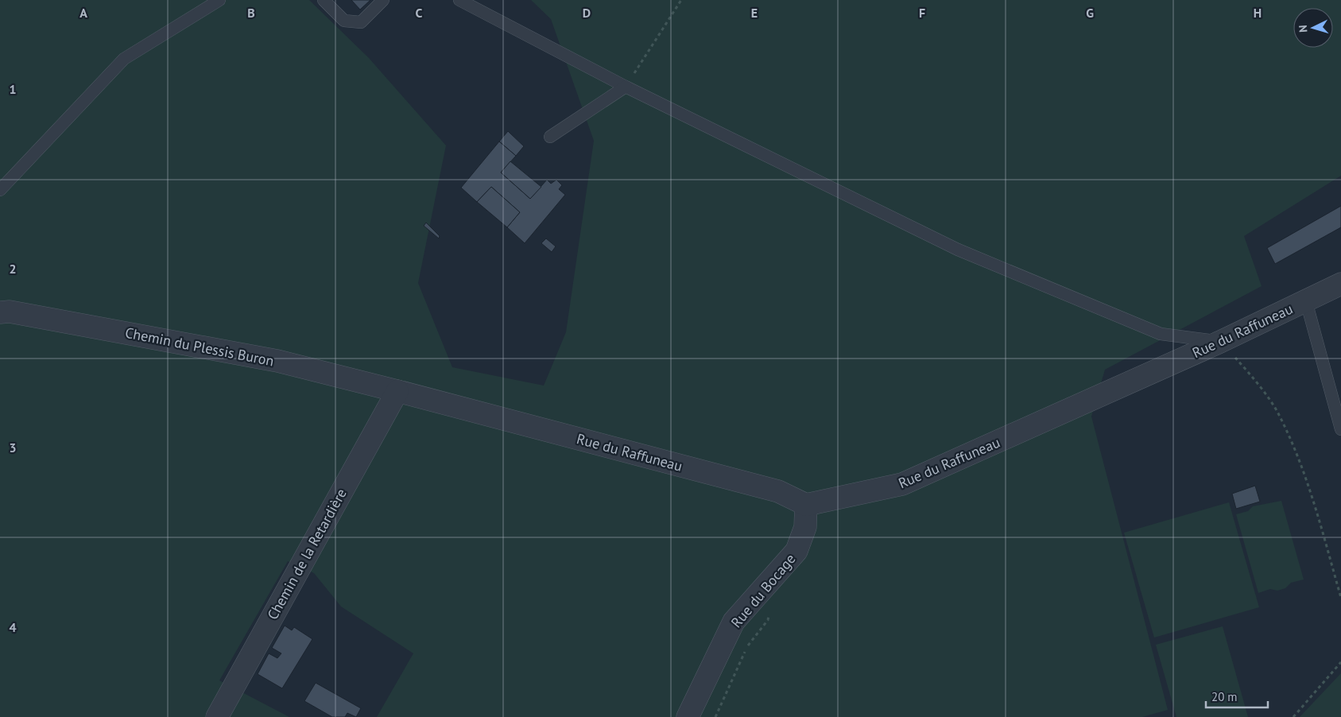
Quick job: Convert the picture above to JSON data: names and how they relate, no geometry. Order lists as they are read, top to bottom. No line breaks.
{"streets":{"street":["Rue du Raffuneau","Chemin du Plessis Buron","Chemin de la Retardière","Rue du Bocage"]},"crossings":[["Rue du Raffuneau","Chemin du Plessis Buron"],["Rue du Raffuneau","Chemin de la Retardière"],["Rue du Raffuneau","Rue du Bocage"],["Chemin du Plessis Buron","Chemin de la Retardière"]],"scale_bar":"20 m","north":"left","grid":{"columns":["A","B","C","D","E","F","G","H"],"rows":["1","2","3","4"]}}
